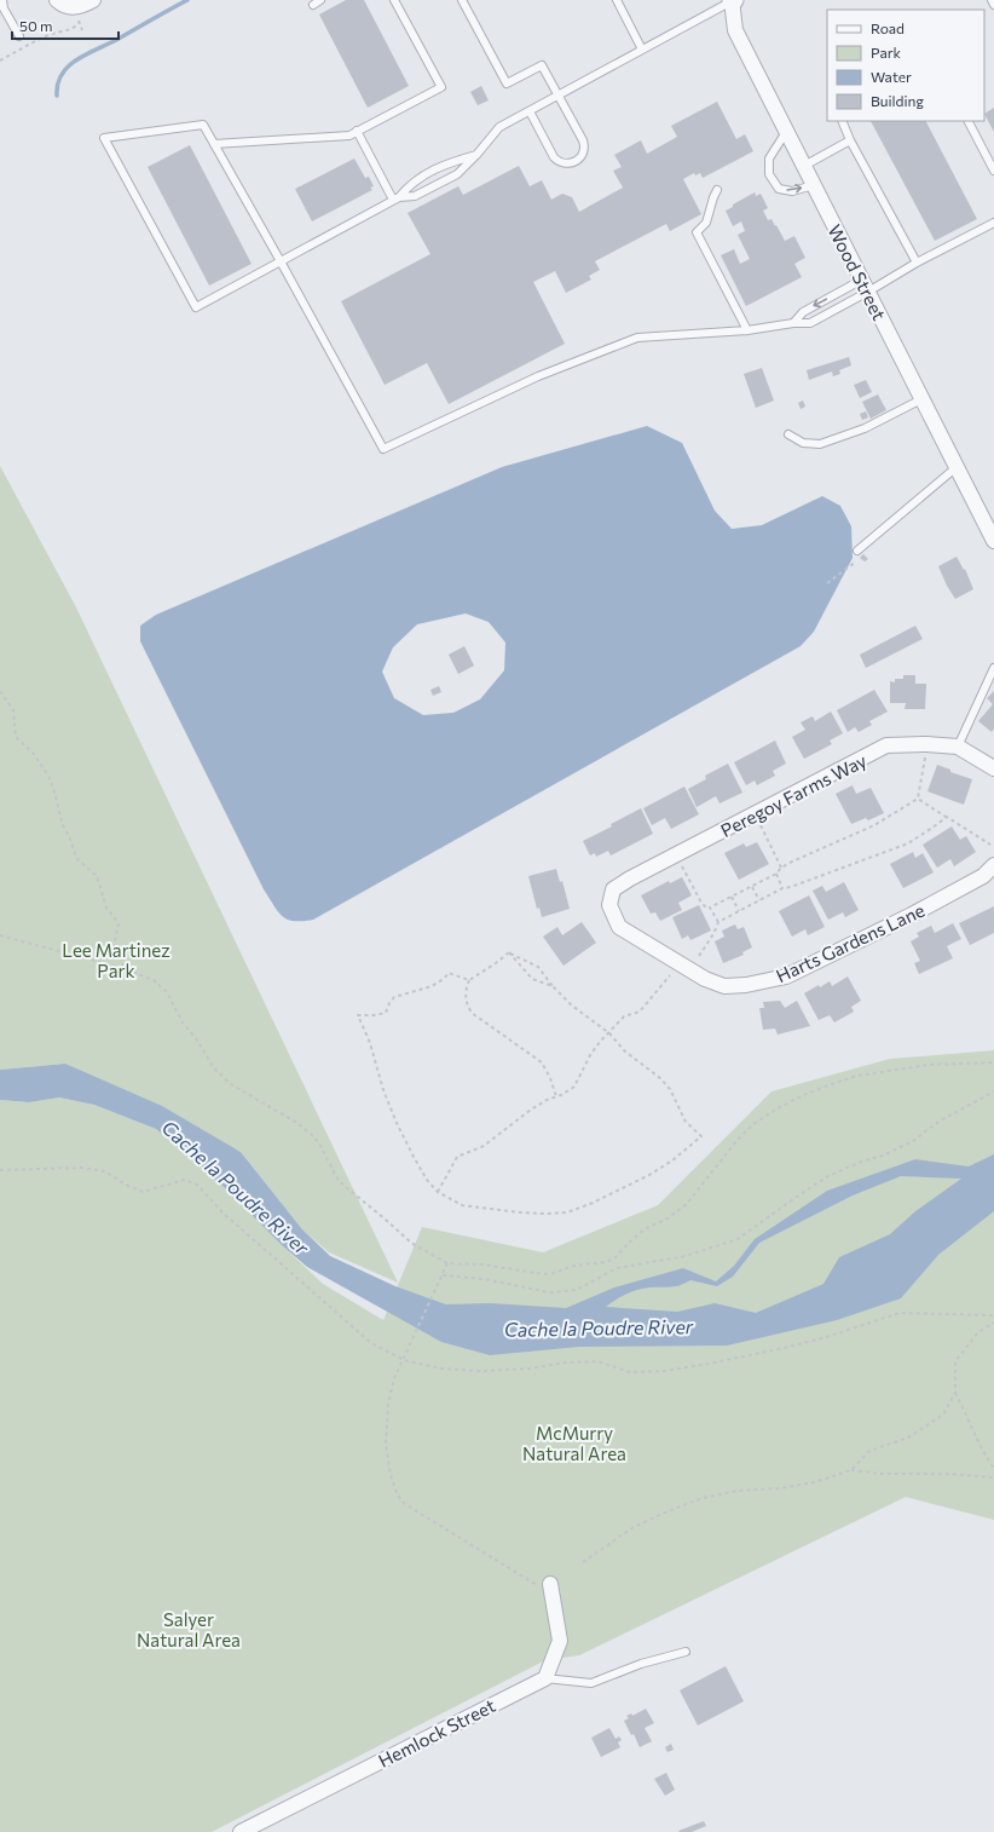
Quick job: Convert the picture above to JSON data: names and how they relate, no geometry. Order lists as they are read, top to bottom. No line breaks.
{"streets":{"street":["Wood Street","Peregoy Farms Way","Harts Gardens Lane","Hemlock Street"]},"crossings":[["Peregoy Farms Way","Harts Gardens Lane"]],"water":["Cache la Poudre River"],"parks":["Lee Martinez Park","McMurry Natural Area","Salyer Natural Area"],"legend":["Road","Park","Water","Building"],"scale_bar":"50 m"}
